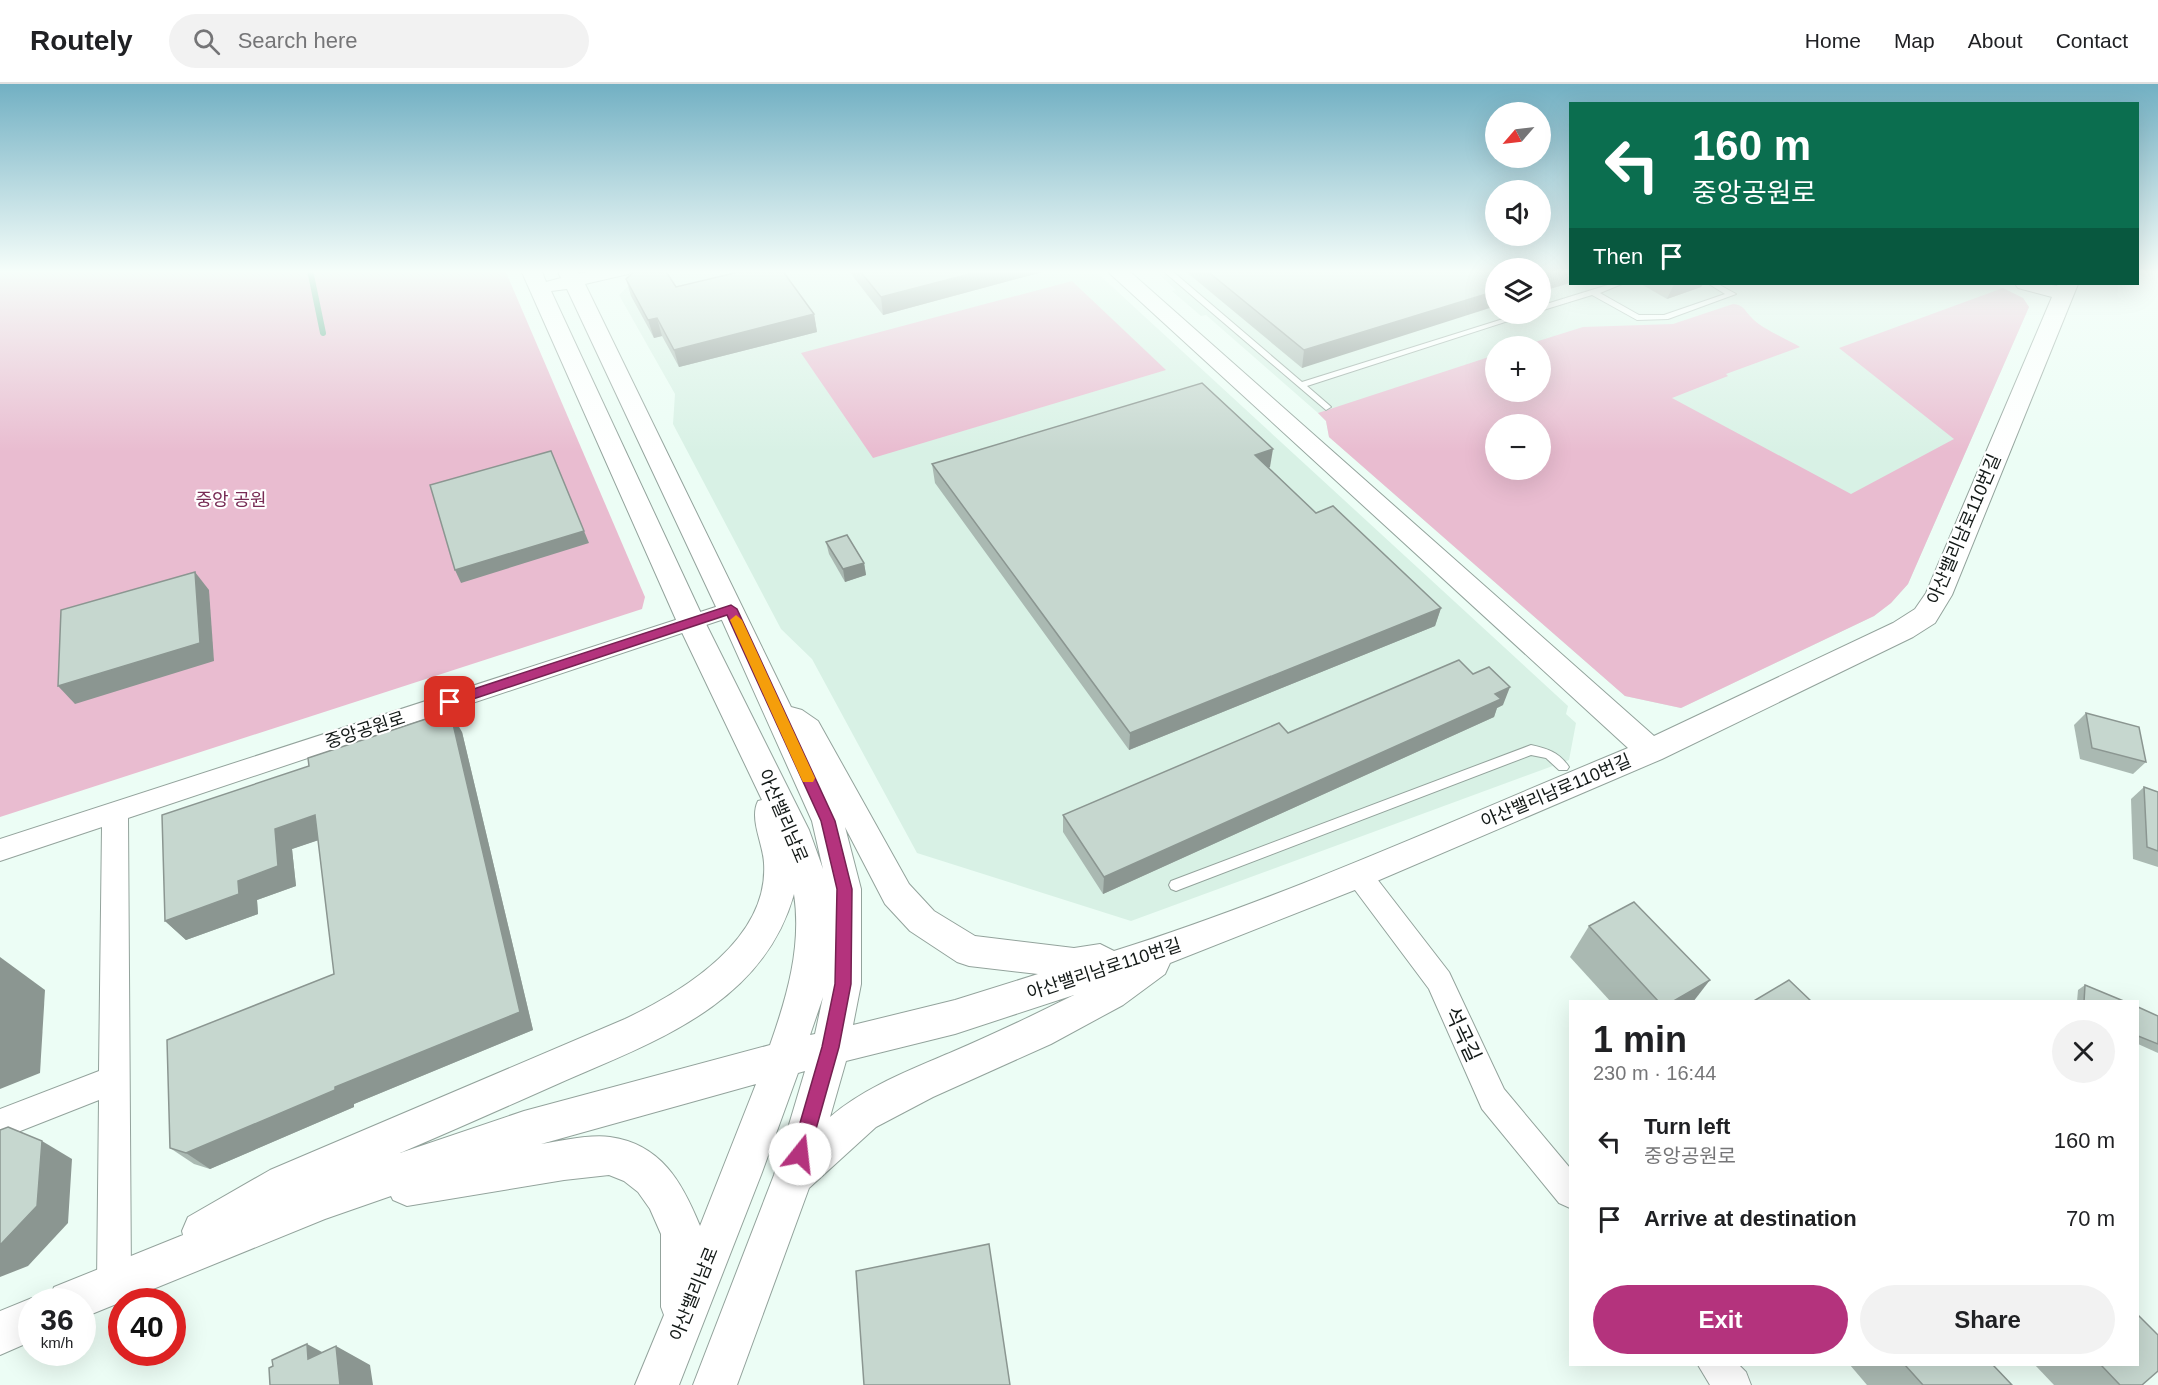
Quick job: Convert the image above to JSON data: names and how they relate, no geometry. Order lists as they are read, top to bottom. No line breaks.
{"streets":{"street":["아산밸리남로110번길","중앙공원로","아산밸리남로","석곡길"]},"crossings":[["아산밸리남로110번길","아산밸리남로"],["아산밸리남로110번길","석곡길"],["중앙공원로","아산밸리남로"]],"parks":["중앙 공원"],"north":"bottom left","page":{"header":"Routely","search":"Search here","nav":["Home","Map","About","Contact"],"map_buttons":["+","−"],"turn":["160 m","중앙공원로"],"then":"Then","heading":["1 min","230 m · 16:44"],"list":[{"name":"Turn left","note":"중앙공원로","value":"160 m"},{"name":"Arrive at destination","value":"70 m"}],"buttons":["Exit","Share"],"speed":"36 km/h","limit":"40"}}
